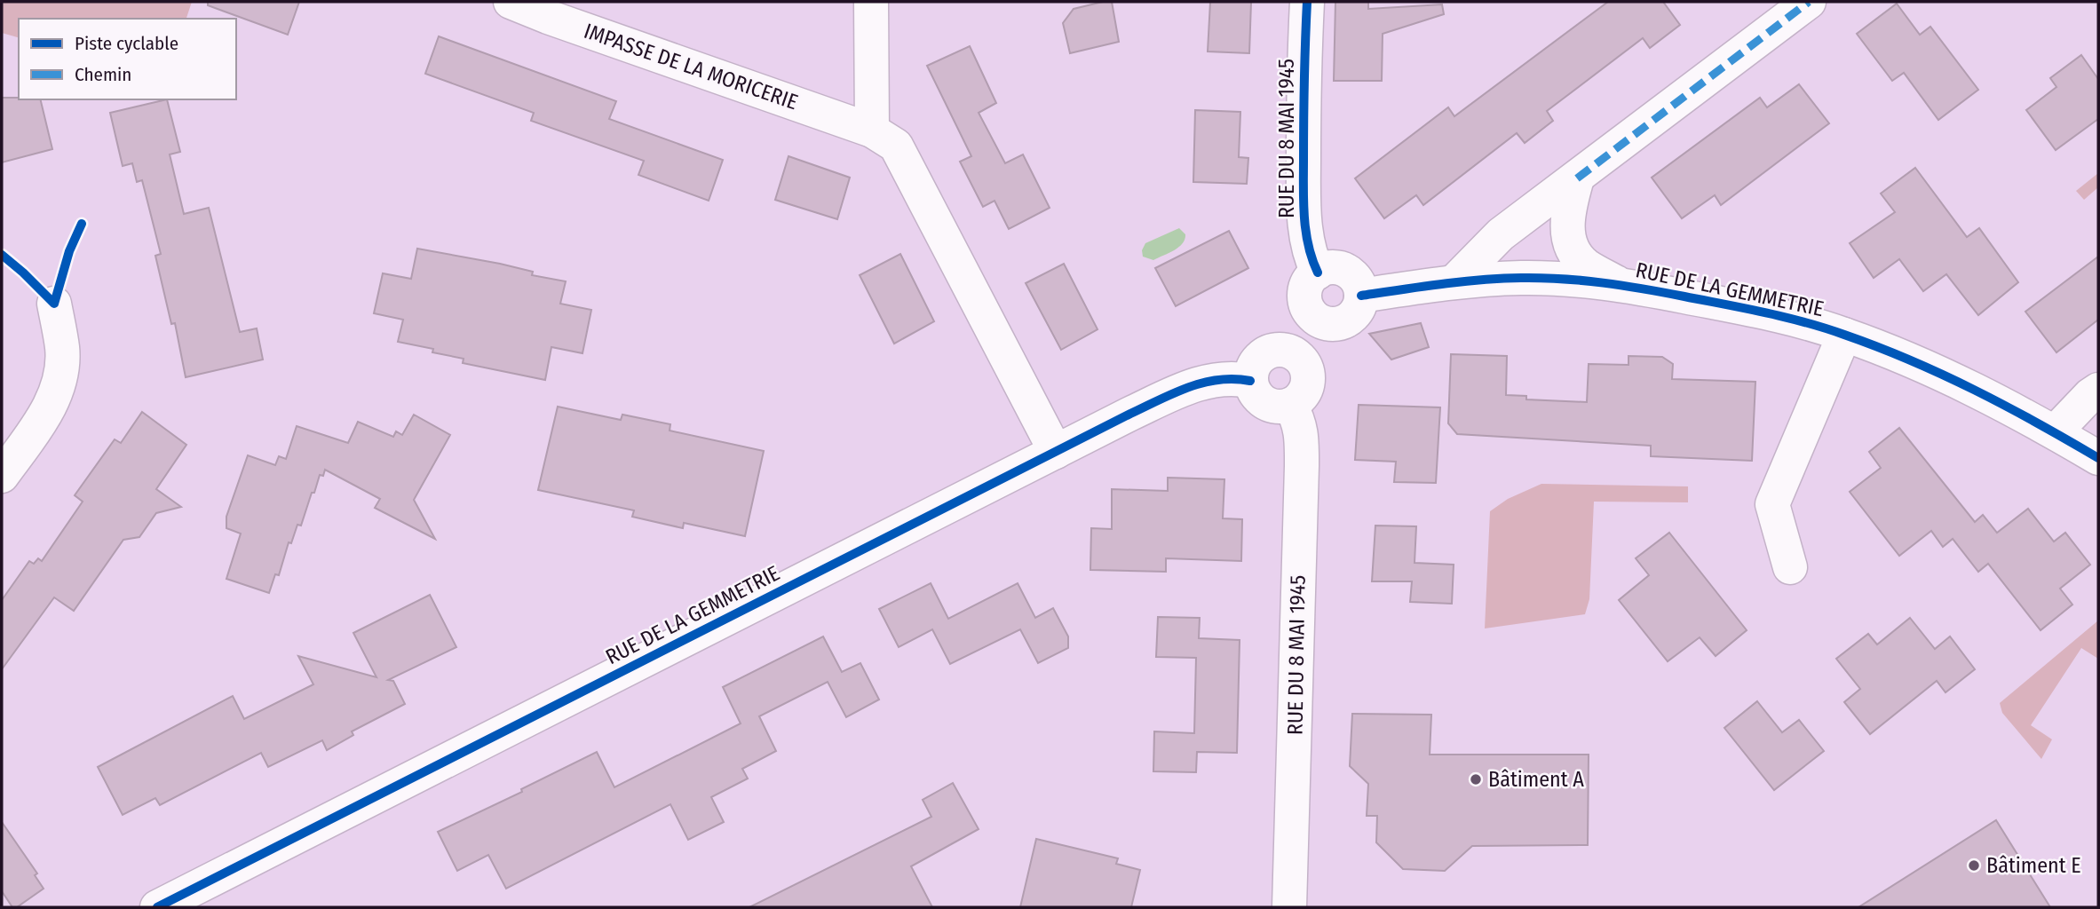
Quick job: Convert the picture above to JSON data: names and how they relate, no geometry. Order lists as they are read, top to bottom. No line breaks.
{"streets":{"street":["IMPASSE DE LA MORICERIE","RUE DU 8 MAI 1945","RUE DE LA GEMMETRIE"]},"crossings":[["IMPASSE DE LA MORICERIE","RUE DE LA GEMMETRIE"],["RUE DU 8 MAI 1945","RUE DE LA GEMMETRIE"]],"places":["Bâtiment A","Bâtiment E"],"legend":["Piste cyclable","Chemin"]}
